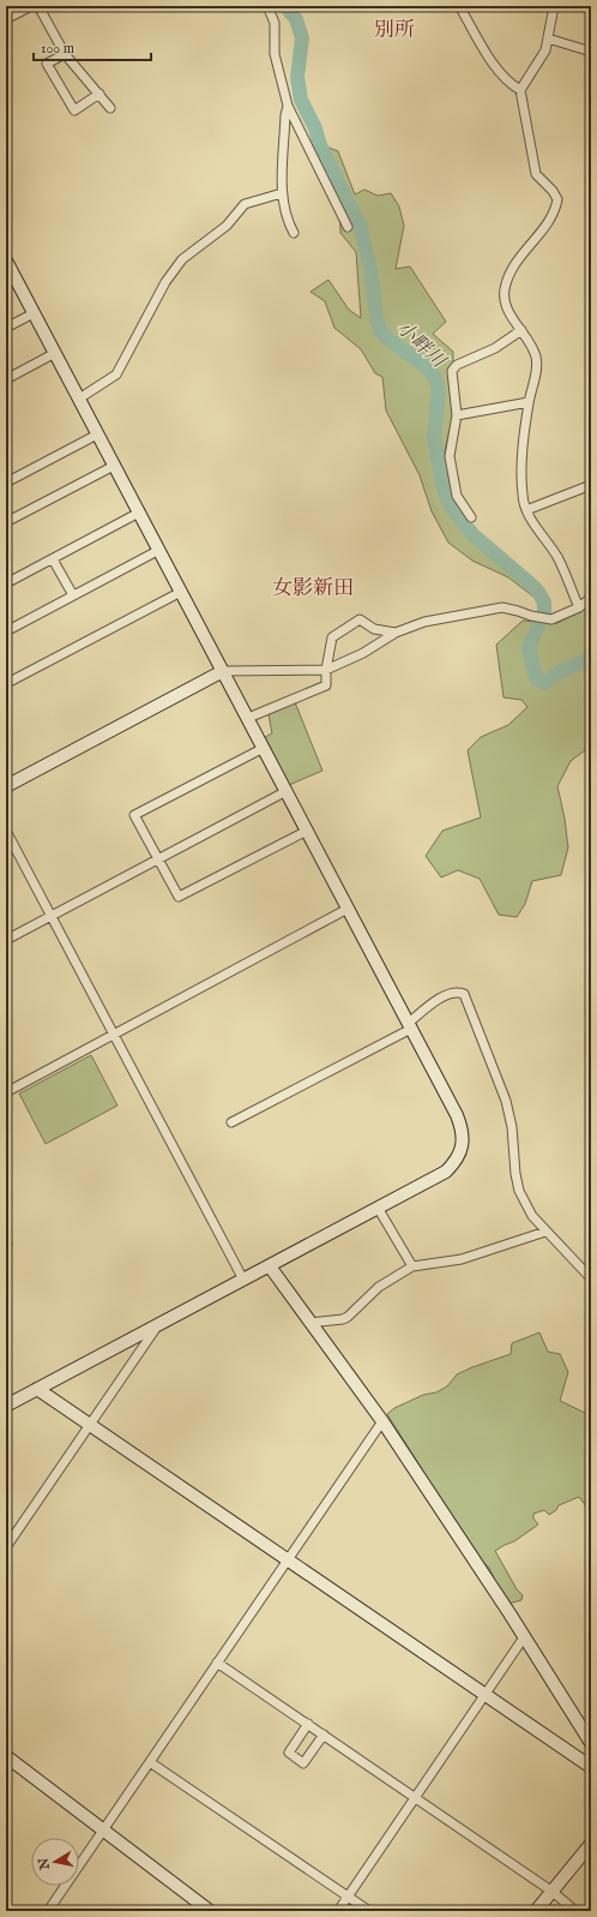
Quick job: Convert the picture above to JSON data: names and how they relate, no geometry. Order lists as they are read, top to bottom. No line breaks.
{"districts":["別所","女影新田"],"water":["小畔川"],"scale_bar":"100 m","north":"left"}
